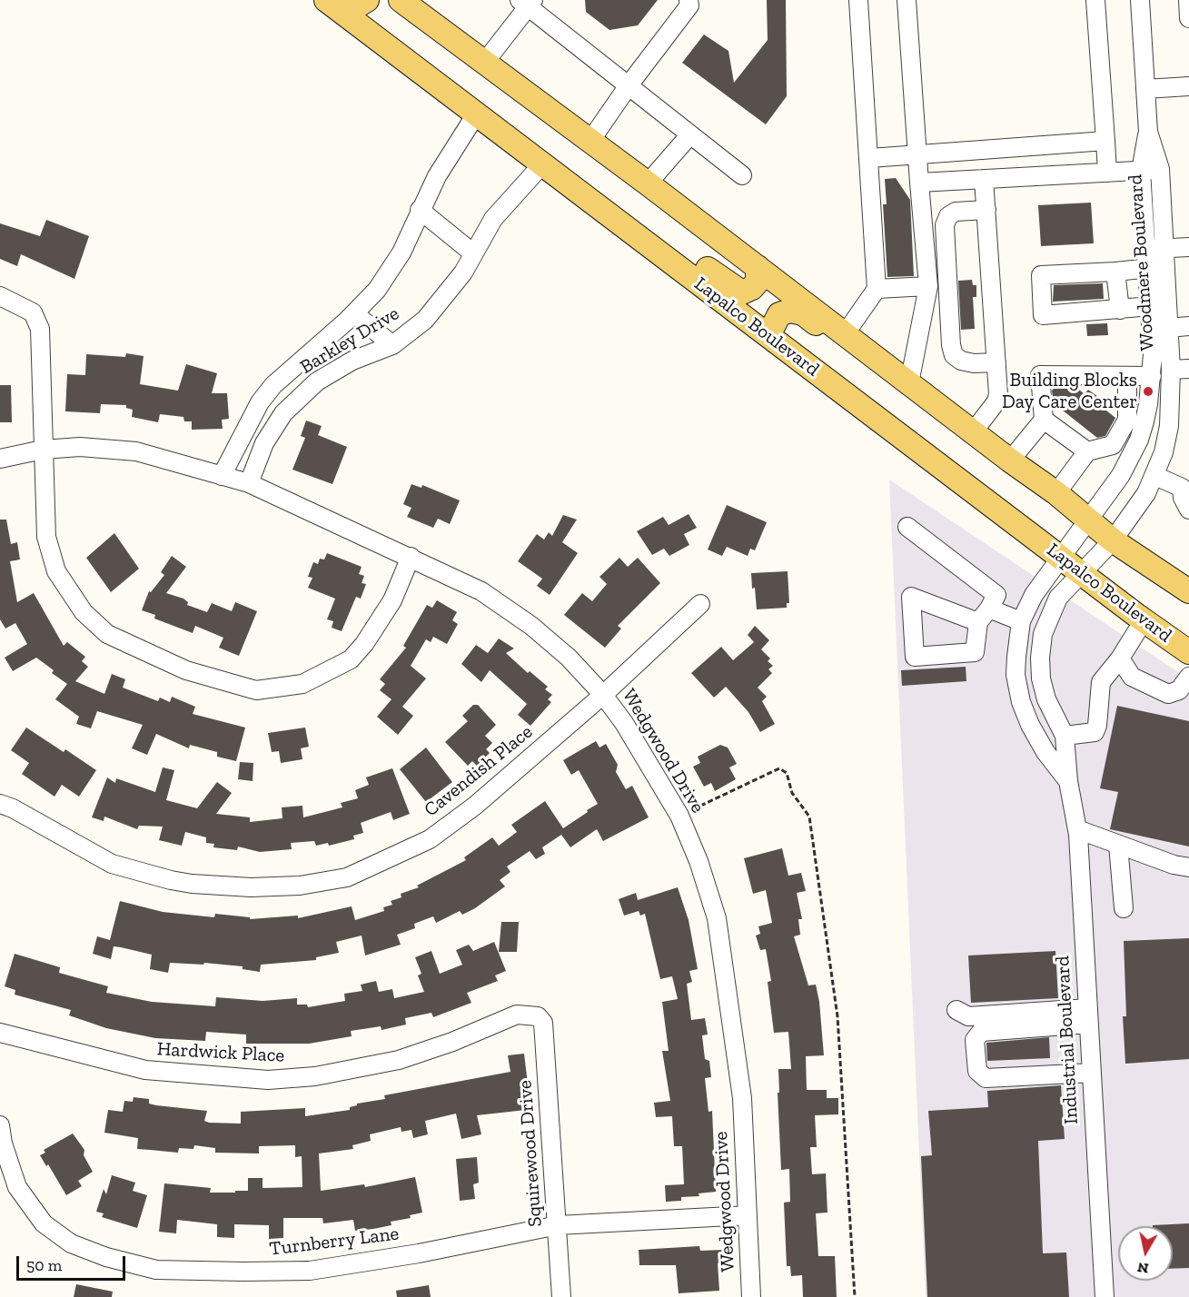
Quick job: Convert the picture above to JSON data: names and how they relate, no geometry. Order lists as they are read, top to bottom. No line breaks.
{"streets":{"main road":["Lapalco Boulevard"],"street":["Woodmere Boulevard","Barkley Drive","Wedgwood Drive","Cavendish Place","Industrial Boulevard","Hardwick Place","Squirewood Drive","Turnberry Lane"]},"crossings":[["Woodmere Boulevard","Industrial Boulevard"],["Lapalco Boulevard","Barkley Drive"],["Lapalco Boulevard","Industrial Boulevard"],["Barkley Drive","Wedgwood Drive"],["Wedgwood Drive","Cavendish Place"],["Wedgwood Drive","Turnberry Lane"],["Hardwick Place","Squirewood Drive"],["Squirewood Drive","Turnberry Lane"]],"places":["Building Blocks Day Care Center"],"scale_bar":"50 m","north":"bottom"}
